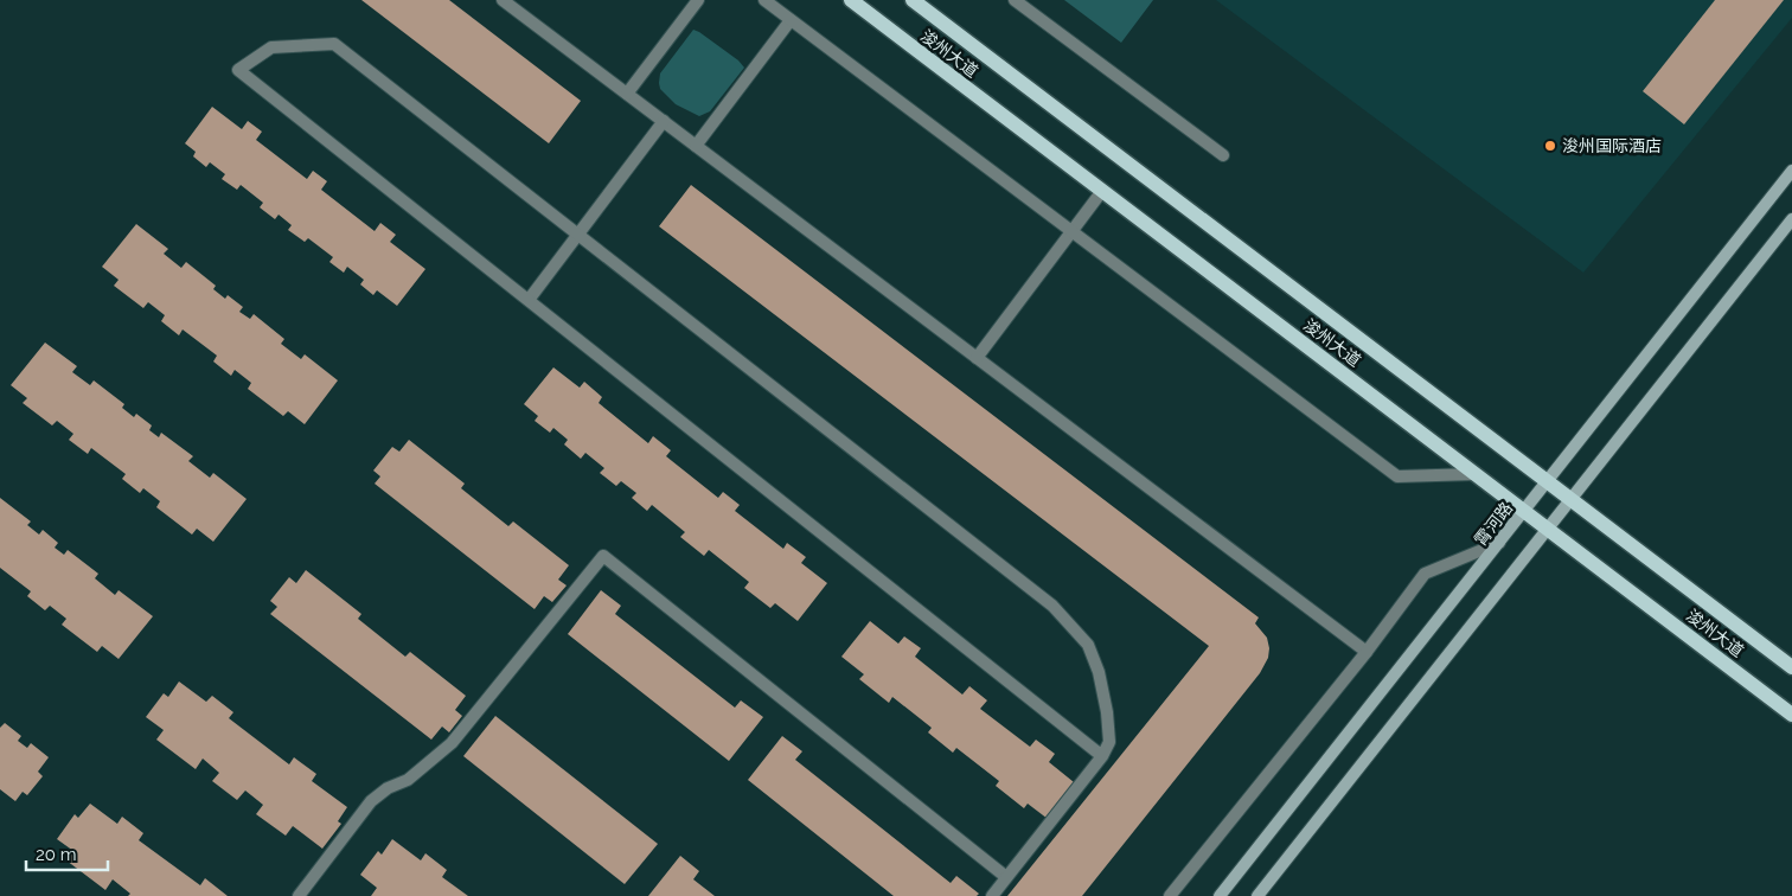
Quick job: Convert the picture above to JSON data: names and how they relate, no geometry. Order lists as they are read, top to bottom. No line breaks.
{"streets":{"main road":["浚州大道"],"street":["霄河路"]},"crossings":[["浚州大道","霄河路"]],"places":["浚州国际酒店"],"scale_bar":"20 m"}
